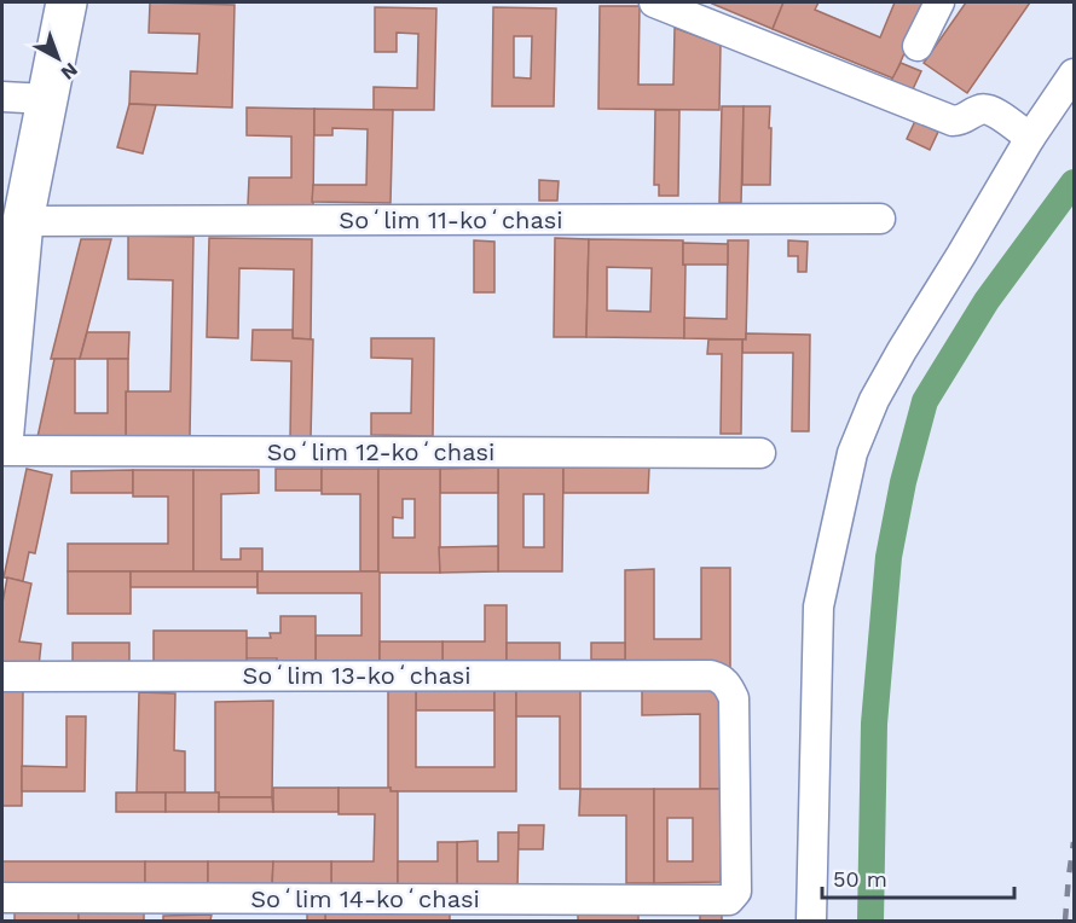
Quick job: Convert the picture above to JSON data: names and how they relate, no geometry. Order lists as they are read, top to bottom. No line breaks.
{"streets":{"street":["Soʻlim 11-koʻchasi","Soʻlim 12-koʻchasi","Soʻlim 13-koʻchasi","Soʻlim 14-koʻchasi"]},"crossings":[["Soʻlim 13-koʻchasi","Soʻlim 14-koʻchasi"]],"scale_bar":"50 m","north":"bottom right"}
